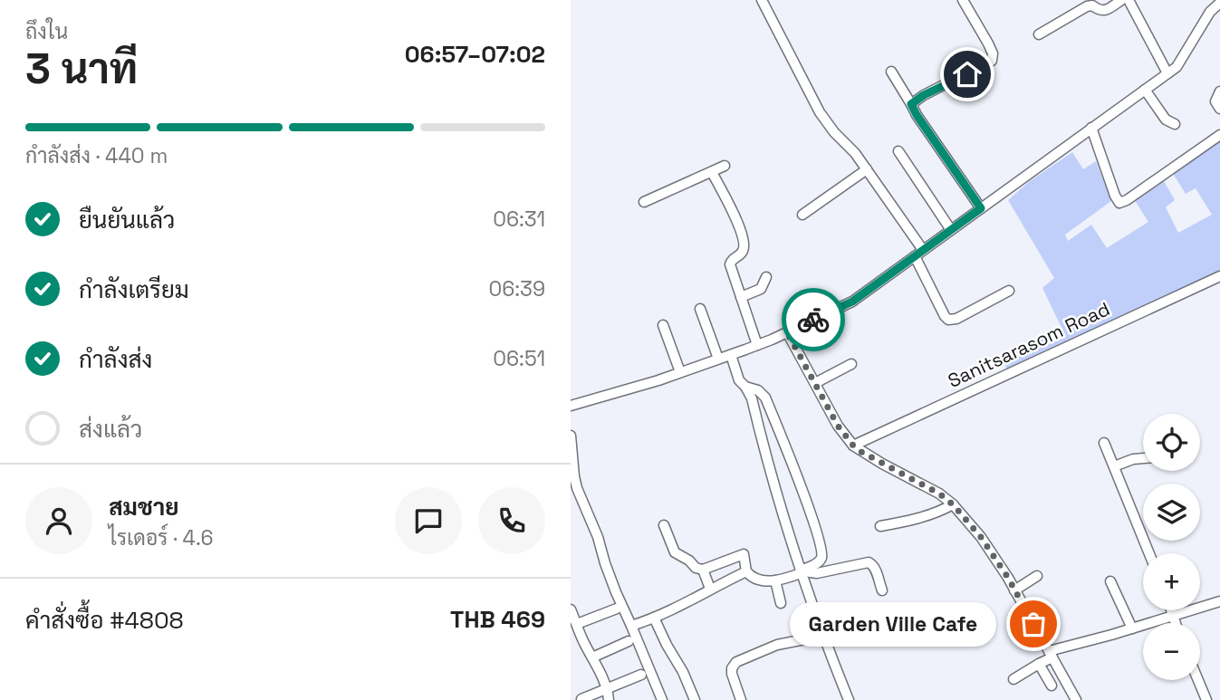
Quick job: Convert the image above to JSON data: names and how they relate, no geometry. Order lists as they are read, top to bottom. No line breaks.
{"streets":{"street":["Sanitsarasom Road"]},"places":["Garden Ville Cafe"],"page":{"heading":["3 นาที","ถึงใน","06:57–07:02"],"panel":["สมชาย","ไรเดอร์ · 4.6","คำสั่งซื้อ #4808","THB 469"],"bar":"กำลังส่ง · 440 m","list":[["ยืนยันแล้ว","06:31"],["กำลังเตรียม","06:39"],["กำลังส่ง","06:51"],"ส่งแล้ว"],"map_buttons":["+","−"],"bubble":"Garden Ville Cafe"}}
